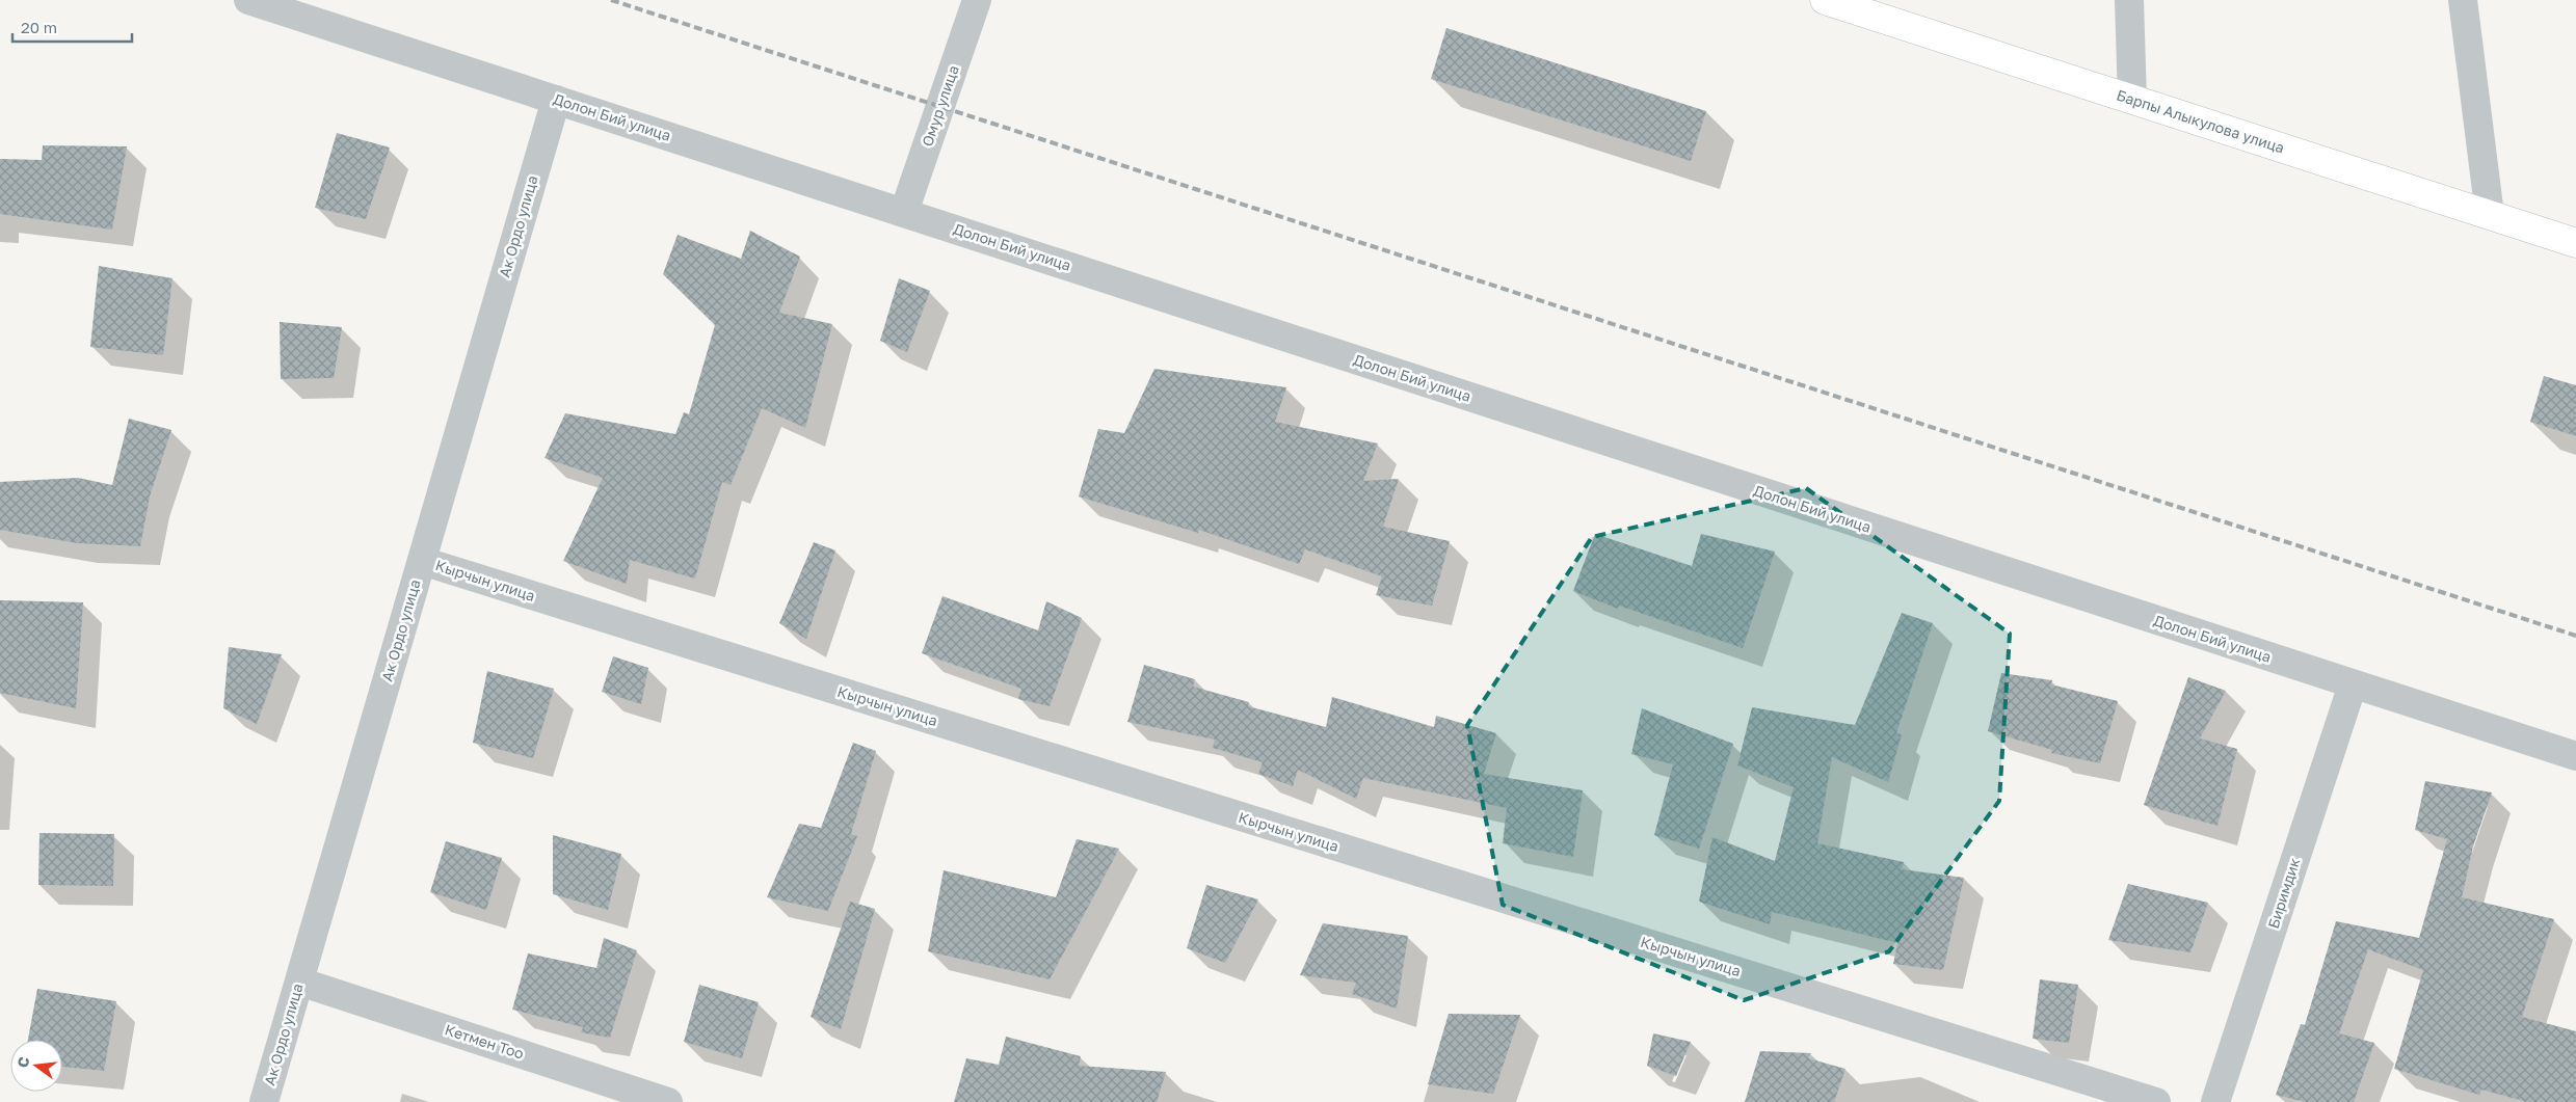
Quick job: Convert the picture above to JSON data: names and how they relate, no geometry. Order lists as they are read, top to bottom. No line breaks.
{"streets":{"main road":["Барпы Алыкулова улица"],"street":["Омур улица","Долон Бий улица","Ак Ордо улица","Кырчын улица","Биримдик","Кетмен Тоо"]},"crossings":[["Омур улица","Долон Бий улица"],["Долон Бий улица","Ак Ордо улица"],["Долон Бий улица","Биримдик"],["Ак Ордо улица","Кырчын улица"],["Ак Ордо улица","Кетмен Тоо"]],"scale_bar":"20 m","north":"left"}
